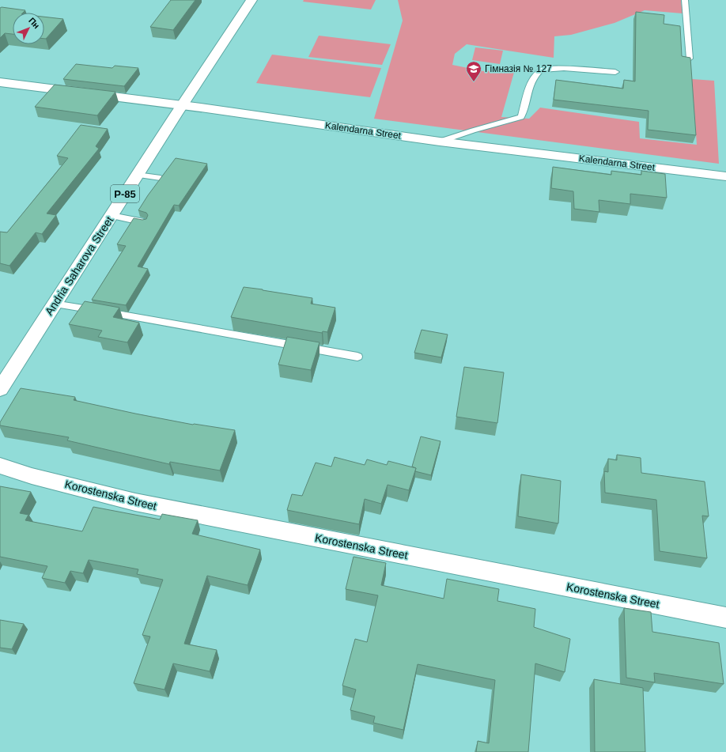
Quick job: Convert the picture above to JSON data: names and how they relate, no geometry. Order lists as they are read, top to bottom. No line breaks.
{"streets":{"street":["Kalendarna Street","Р-85","Andria Saharova Street","Korostenska Street"]},"crossings":[["Kalendarna Street","Andria Saharova Street"]],"places":{"school or university":["Гімназія № 127"]},"north":"top right"}
